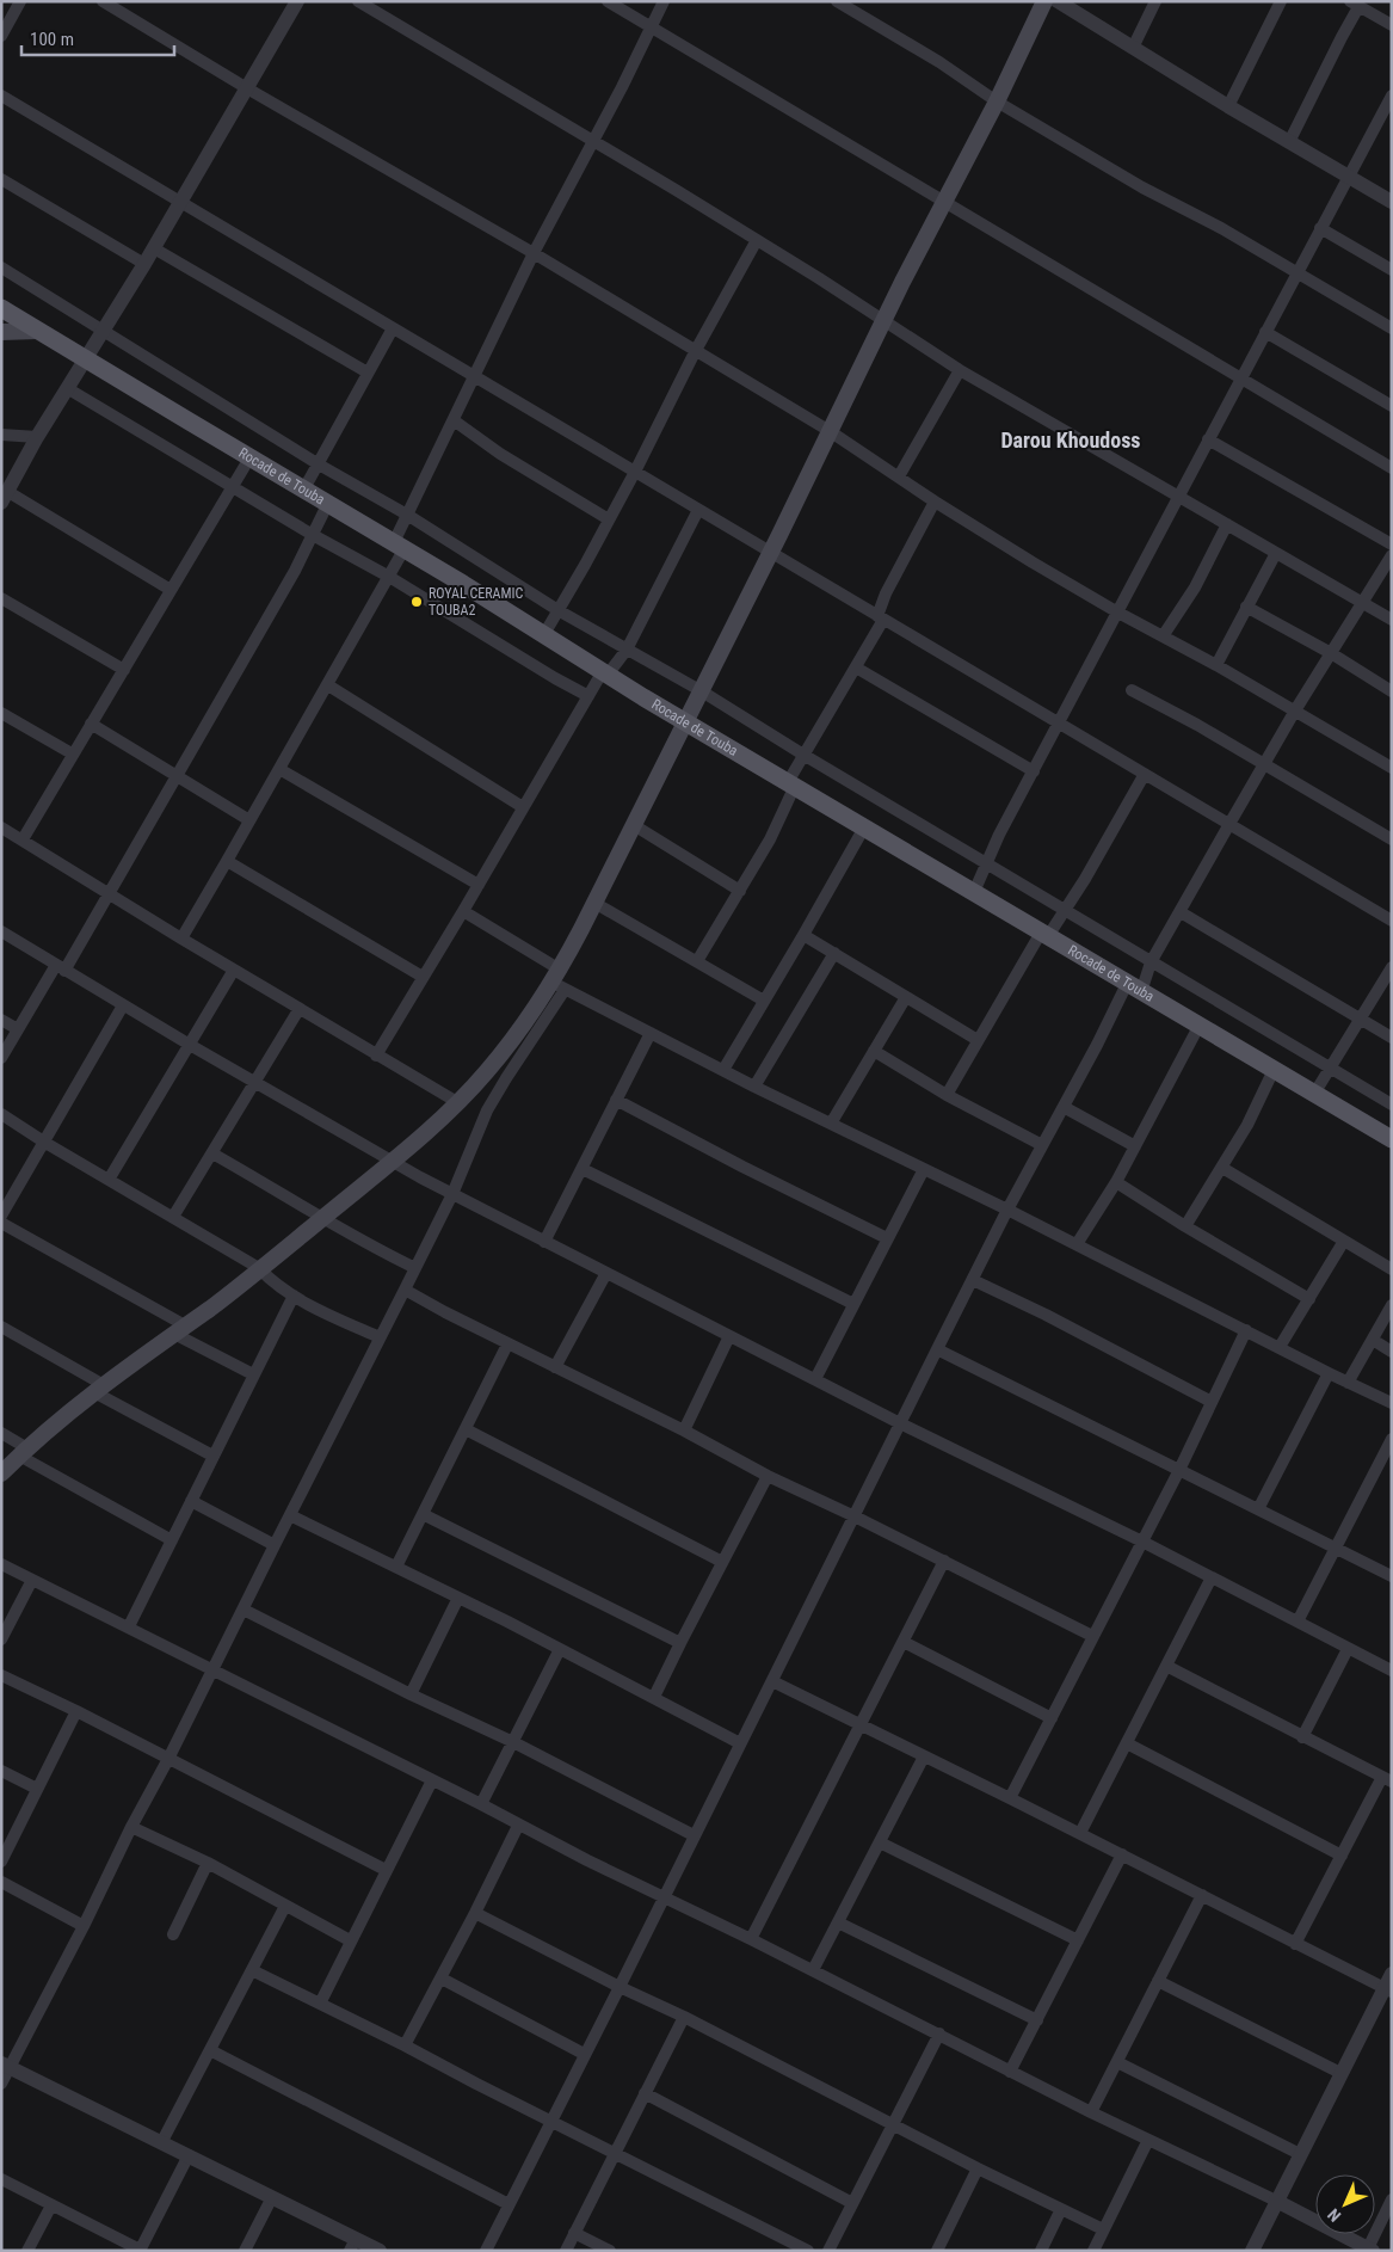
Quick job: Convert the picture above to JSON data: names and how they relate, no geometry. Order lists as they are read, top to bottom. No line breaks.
{"streets":{"main road":["Rocade de Touba"]},"districts":["Darou Khoudoss"],"places":["ROYAL CERAMIC TOUBA2"],"scale_bar":"100 m","north":"bottom left"}
